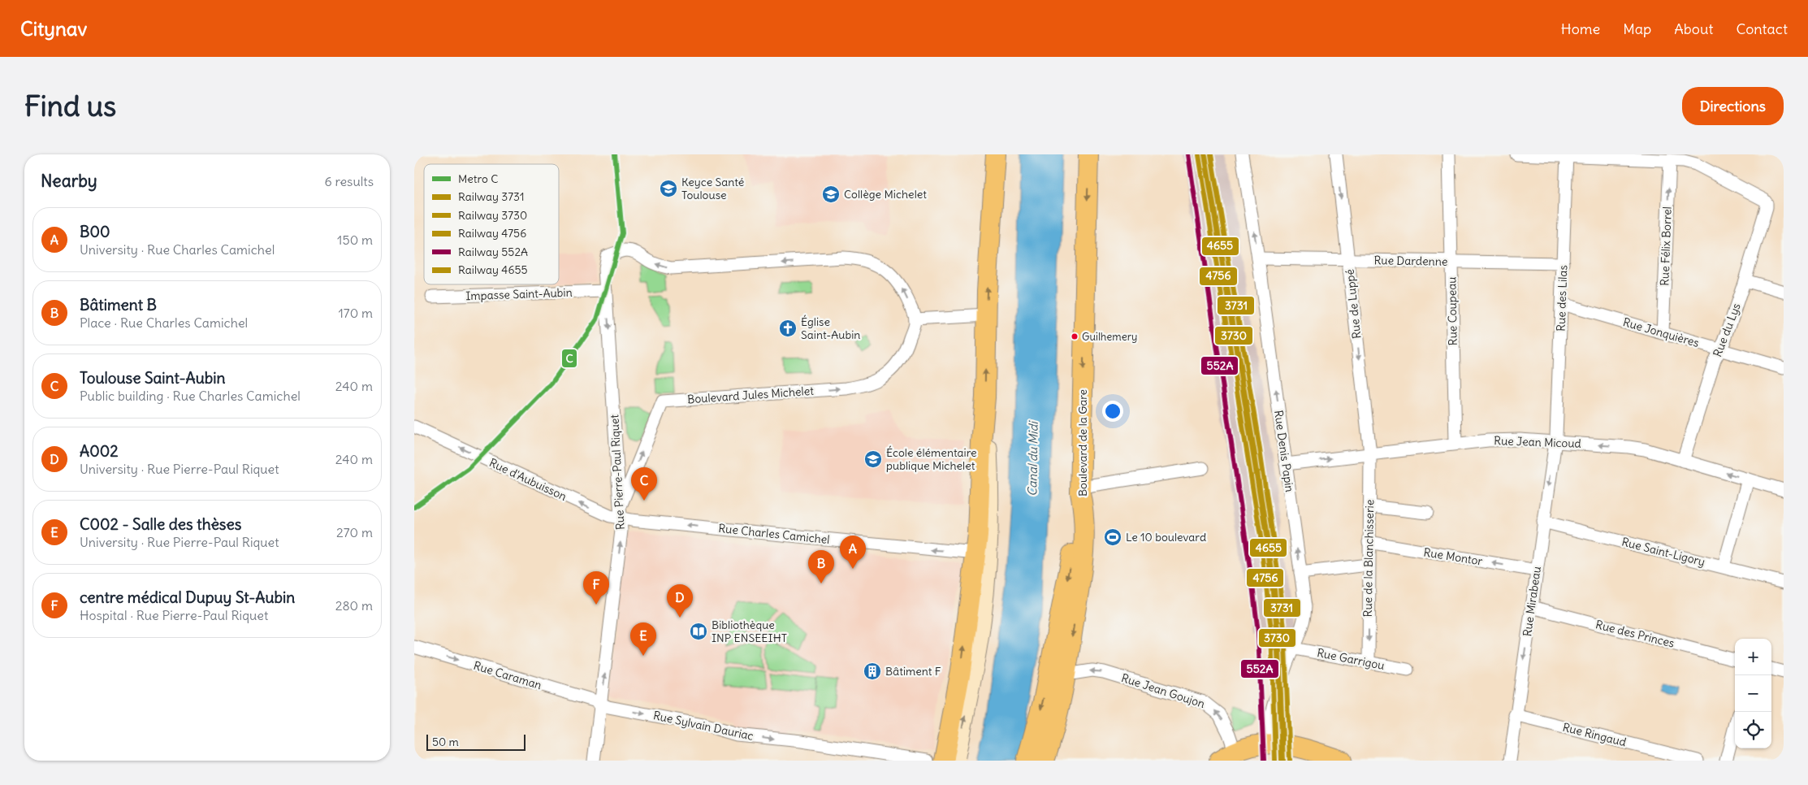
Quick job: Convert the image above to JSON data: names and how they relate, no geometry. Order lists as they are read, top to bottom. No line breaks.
{"streets":{"main road":["Boulevard de la Gare"],"street":["Rue Félix Borrel","Rue Dardenne","Impasse Saint-Aubin","Rue des Lilas","Rue de Luppé","Rue Coupeau","Rue du Lys","Rue Jonquières","Boulevard Jules Michelet","Rue Jean Micoud","Rue Denis Papin","Rue Pierre-Paul Riquet","Rue d'Aubuisson","Rue Charles Camichel","Rue Saint-Ligory","Rue Montor","Rue de la Blanchisserie","Rue Mirabeau","Rue des Princes","Rue Garrigou","Rue Caraman","Rue Jean Goujon","Rue Sylvain Dauriac","Rue Ringaud"]},"crossings":[["Rue Félix Borrel","Rue du Lys"],["Rue Félix Borrel","Rue Jonquières"],["Rue Dardenne","Rue des Lilas"],["Rue Dardenne","Rue de Luppé"],["Rue Dardenne","Rue Coupeau"],["Rue Dardenne","Rue Denis Papin"],["Impasse Saint-Aubin","Rue Pierre-Paul Riquet"],["Rue des Lilas","Rue Jonquières"],["Rue des Lilas","Rue Jean Micoud"],["Rue des Lilas","Rue Mirabeau"],["Rue de Luppé","Rue Jean Micoud"],["Rue de Luppé","Rue de la Blanchisserie"],["Rue Coupeau","Rue Jean Micoud"],["Rue du Lys","Rue Jonquières"],["Rue du Lys","Rue Jean Micoud"],["Boulevard Jules Michelet","Rue Pierre-Paul Riquet"],["Boulevard Jules Michelet","Rue d'Aubuisson"],["Boulevard Jules Michelet","Rue Charles Camichel"],["Rue Jean Micoud","Rue Denis Papin"],["Rue Jean Micoud","Rue de la Blanchisserie"],["Rue Jean Micoud","Rue Mirabeau"],["Boulevard de la Gare","Rue Jean Goujon"],["Rue Denis Papin","Rue Garrigou"],["Rue Pierre-Paul Riquet","Rue d'Aubuisson"],["Rue Pierre-Paul Riquet","Rue Charles Camichel"],["Rue Pierre-Paul Riquet","Rue Caraman"],["Rue Pierre-Paul Riquet","Rue Sylvain Dauriac"],["Rue d'Aubuisson","Rue Charles Camichel"],["Rue Saint-Ligory","Rue Mirabeau"],["Rue Montor","Rue de la Blanchisserie"],["Rue Montor","Rue Mirabeau"],["Rue de la Blanchisserie","Rue Garrigou"],["Rue Mirabeau","Rue des Princes"],["Rue Mirabeau","Rue Ringaud"],["Rue Caraman","Rue Sylvain Dauriac"]],"one_way":["Rue Félix Borrel","Rue de Luppé","Boulevard Jules Michelet","Rue Denis Papin","Rue d'Aubuisson","Rue Charles Camichel","Rue de la Blanchisserie","Rue Mirabeau","Rue Caraman","Rue Jean Goujon","Rue Sylvain Dauriac"],"water":["Canal du Midi"],"places":{"school or university":["Keyce Santé Toulouse","Collège Michelet","École élémentaire publique Michelet"],"church":["Église Saint-Aubin"],"other":["Guilhemery"],"sports":["Le 10 boulevard"],"library":["Bibliothèque INP ENSEEIHT"],"building":["Bâtiment F"]},"lines":["metro line C","rail line 3731","rail line 3730","rail line 552A","rail line 4756","rail line 4655"],"legend":["Metro C","Railway 3731","Railway 3730","Railway 4756","Railway 552A","Railway 4655"],"scale_bar":"50 m","page":{"header":"Citynav","nav":["Home","Map","About","Contact"],"buttons":"Directions","title":"Find us","heading":["Nearby","6 results"],"list":[{"mark":"A","name":"B00","note":"University · Rue Charles Camichel","value":"150 m"},{"mark":"B","name":"Bâtiment B","note":"Place · Rue Charles Camichel","value":"170 m"},{"mark":"C","name":"Toulouse Saint-Aubin","note":"Public building · Rue Charles Camichel","value":"240 m"},{"mark":"D","name":"A002","note":"University · Rue Pierre-Paul Riquet","value":"240 m"},{"mark":"E","name":"C002 - Salle des thèses","note":"University · Rue Pierre-Paul Riquet","value":"270 m"},{"mark":"F","name":"centre médical Dupuy St-Aubin","note":"Hospital · Rue Pierre-Paul Riquet","value":"280 m"}],"pins":["C","A","B","F","D","E"],"map_buttons":["+","−"],"scale":"50 m"}}
